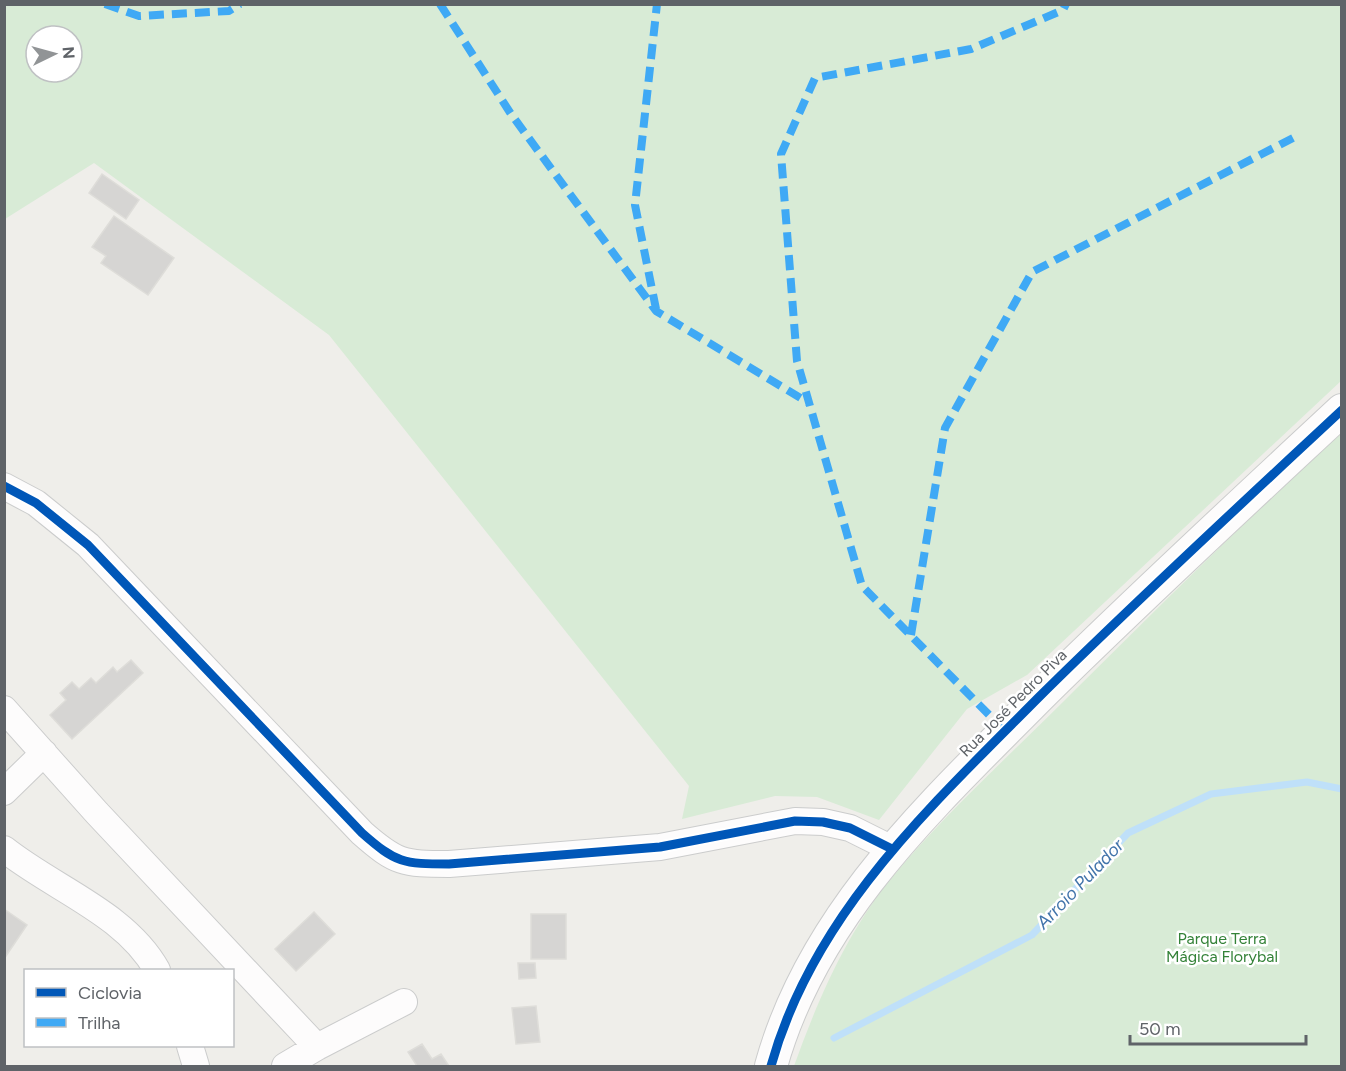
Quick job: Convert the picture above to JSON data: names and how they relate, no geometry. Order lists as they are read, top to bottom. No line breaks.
{"streets":{"street":["Rua José Pedro Piva"]},"water":["Arroio Pulador"],"parks":["Parque Terra Mágica Florybal"],"legend":["Ciclovia","Trilha"],"scale_bar":"50 m","north":"right"}
